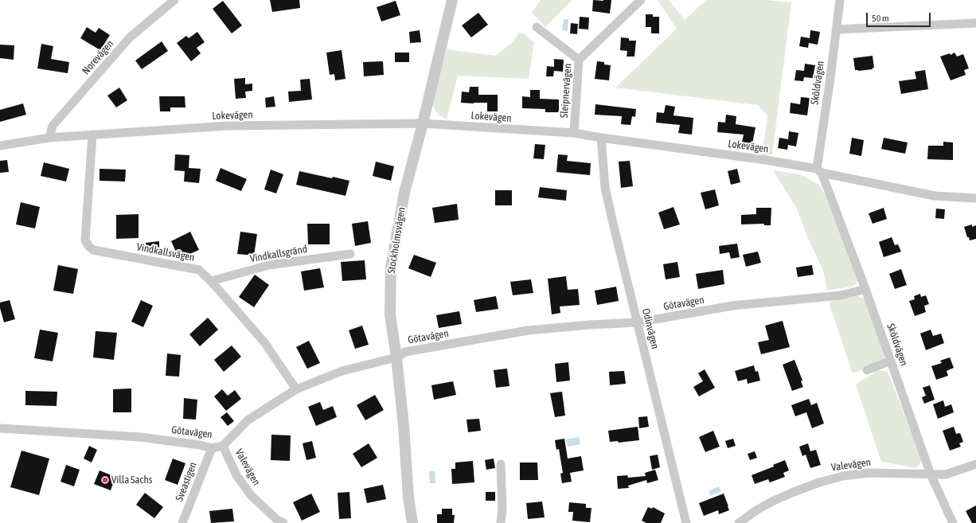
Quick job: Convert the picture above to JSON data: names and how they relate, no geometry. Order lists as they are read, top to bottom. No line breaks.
{"streets":{"street":["Norevägen","Sköldvägen","Sleipnervägen","Lokevägen","Stockholmsvägen","Vindkallsvägen","Vindkallsgränd","Götavägen","Odinvägen","Valevägen","Sveastigen"]},"crossings":[["Norevägen","Lokevägen"],["Sköldvägen","Lokevägen"],["Sköldvägen","Götavägen"],["Sköldvägen","Valevägen"],["Sleipnervägen","Lokevägen"],["Lokevägen","Stockholmsvägen"],["Lokevägen","Vindkallsvägen"],["Lokevägen","Odinvägen"],["Stockholmsvägen","Götavägen"],["Vindkallsvägen","Vindkallsgränd"],["Vindkallsvägen","Götavägen"],["Götavägen","Odinvägen"],["Götavägen","Valevägen"],["Götavägen","Sveastigen"]],"places":["Villa Sachs"],"scale_bar":"50 m"}
